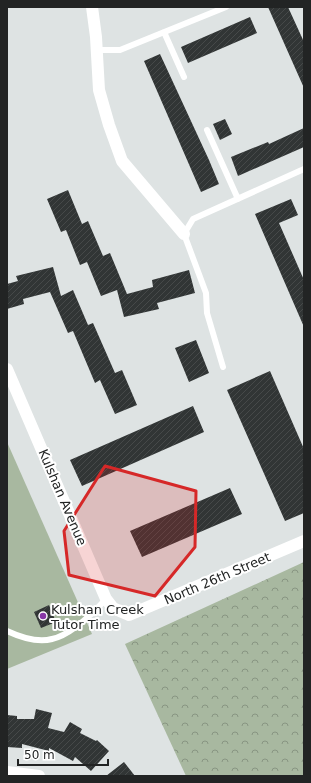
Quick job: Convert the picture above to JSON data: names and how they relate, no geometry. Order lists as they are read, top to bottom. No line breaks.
{"streets":{"street":["Kulshan Avenue","North 26th Street"]},"crossings":[["Kulshan Avenue","North 26th Street"]],"places":["Kulshan Creek Tutor Time"],"scale_bar":"50 m"}
